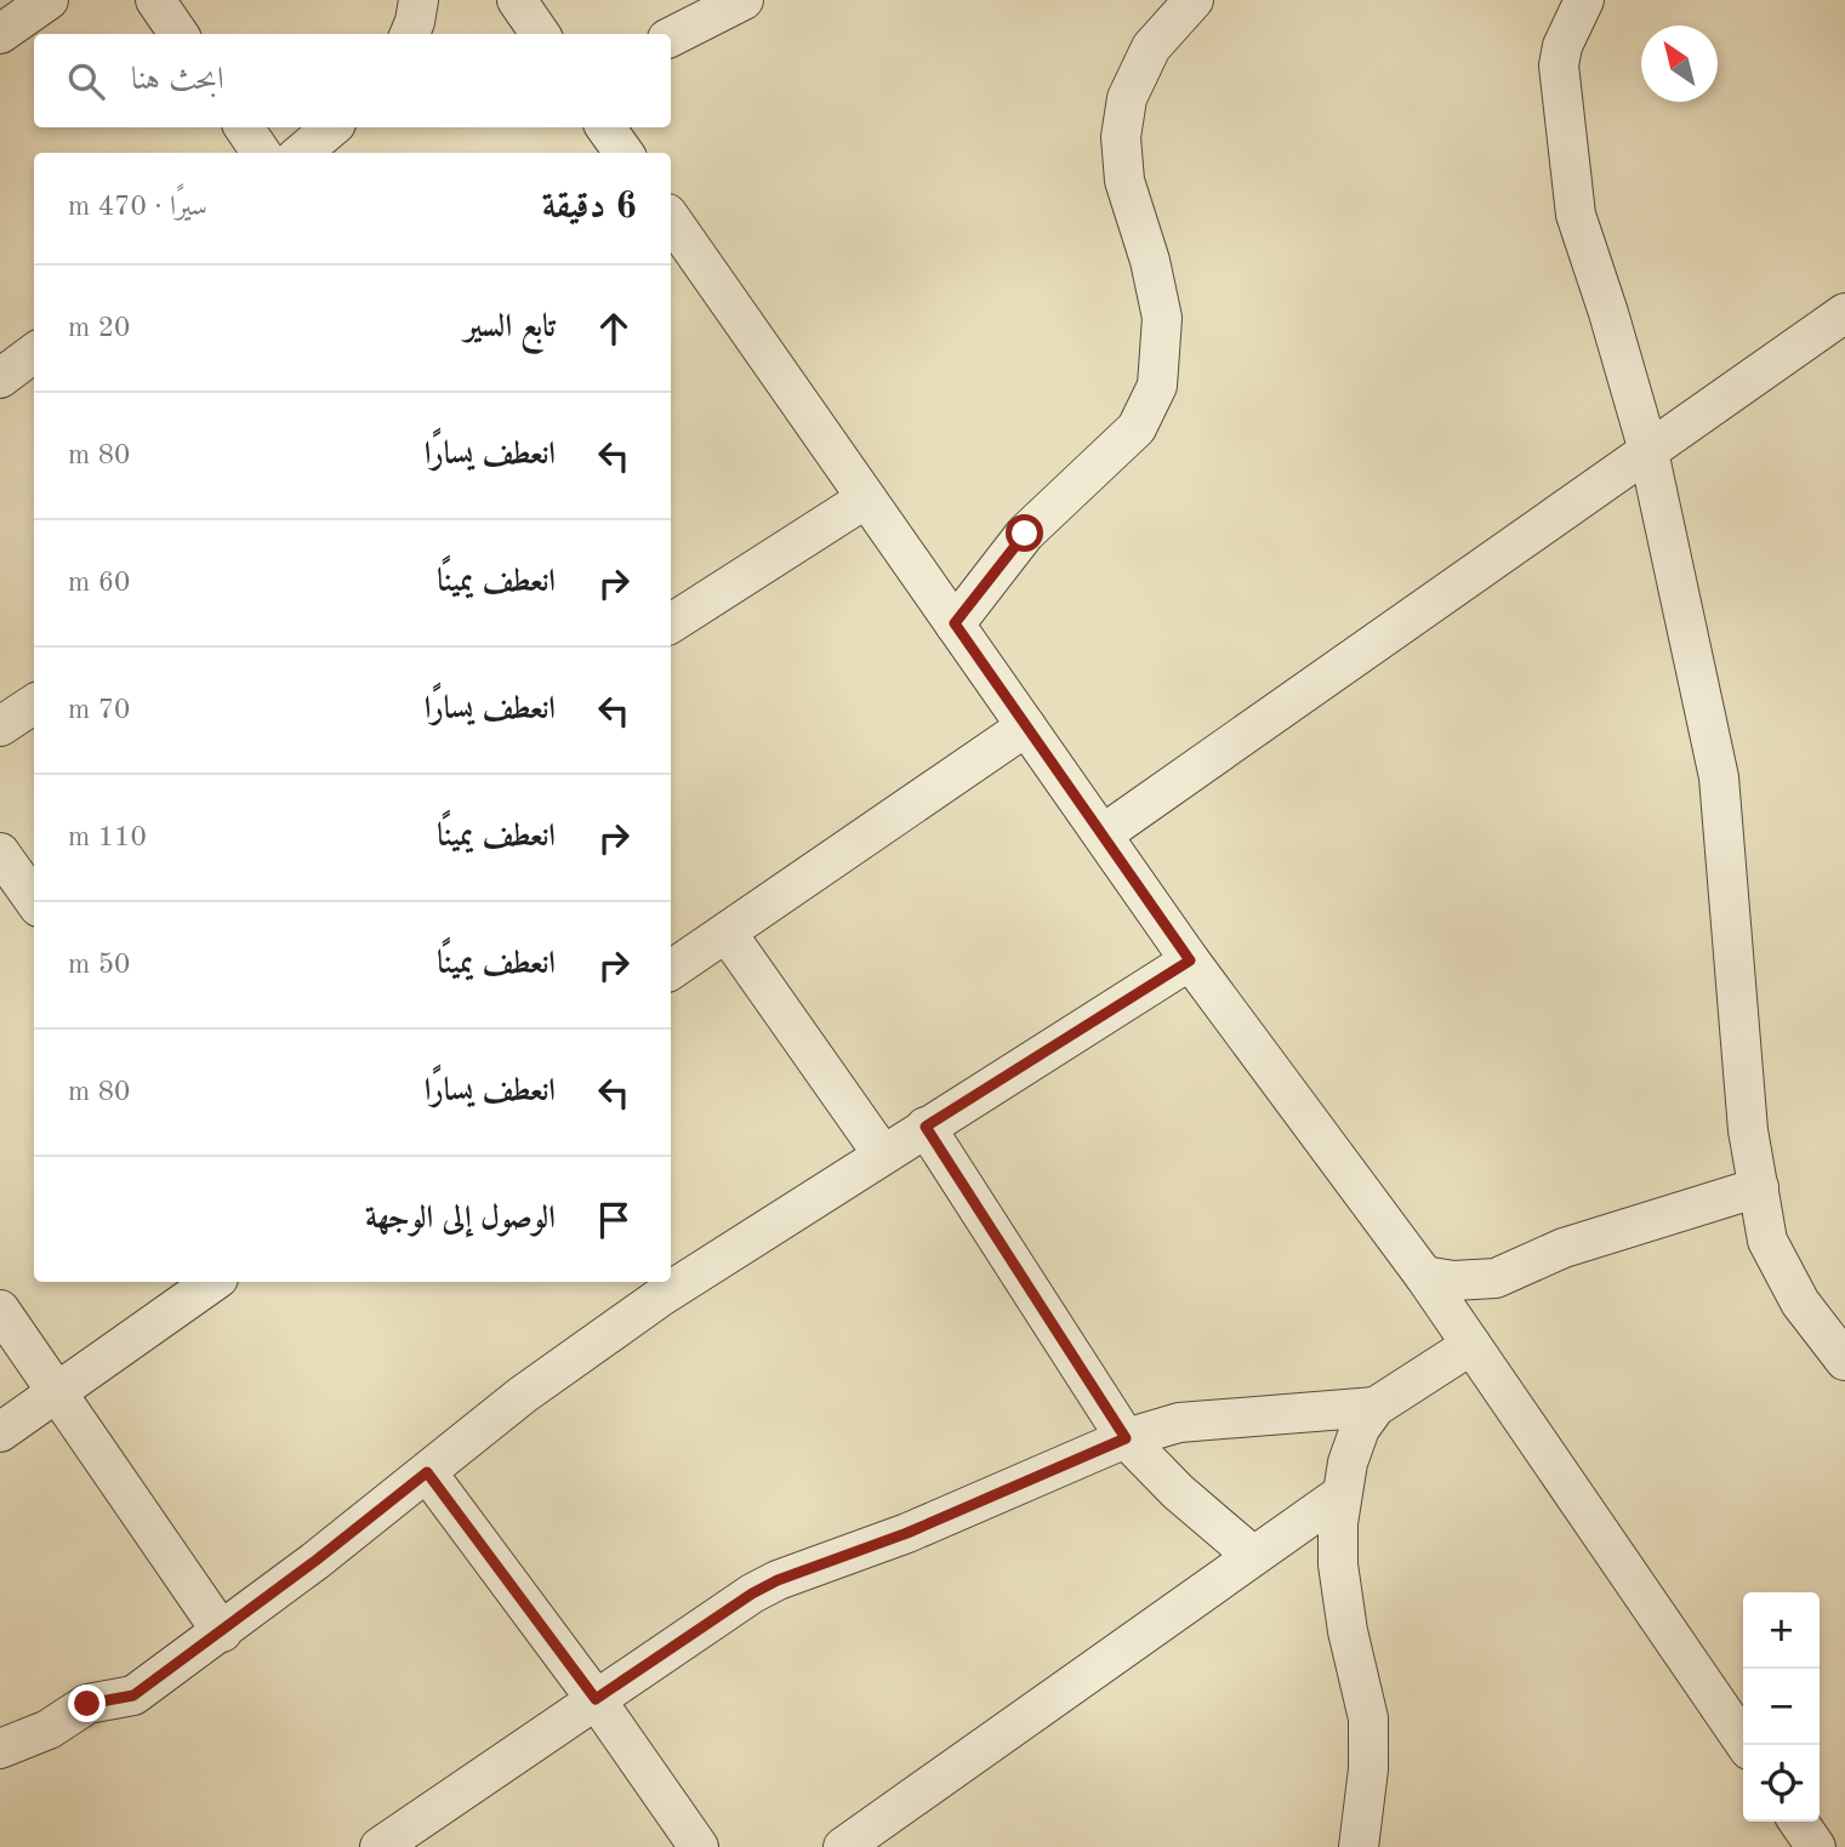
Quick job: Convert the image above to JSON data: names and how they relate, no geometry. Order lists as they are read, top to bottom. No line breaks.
{"north":"top left","page":{"search":"ابحث هنا","heading":["6 دقيقة","سيرًا · 470 m"],"list":[["تابع السير","20 m"],["انعطف يسارًا","80 m"],["انعطف يمينًا","60 m"],["انعطف يسارًا","70 m"],["انعطف يمينًا","110 m"],["انعطف يمينًا","50 m"],["انعطف يسارًا","80 m"],"الوصول إلى الوجهة"],"map_buttons":["+","−"]}}
